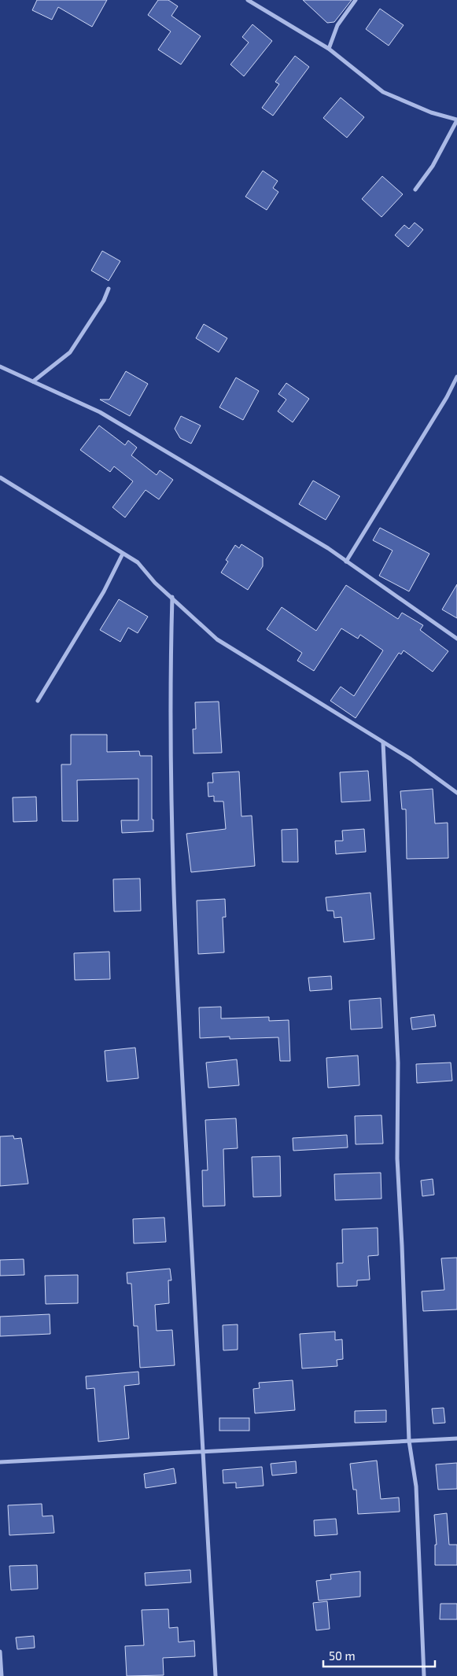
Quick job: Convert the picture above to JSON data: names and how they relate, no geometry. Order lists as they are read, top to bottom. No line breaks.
{"scale_bar":"50 m"}
